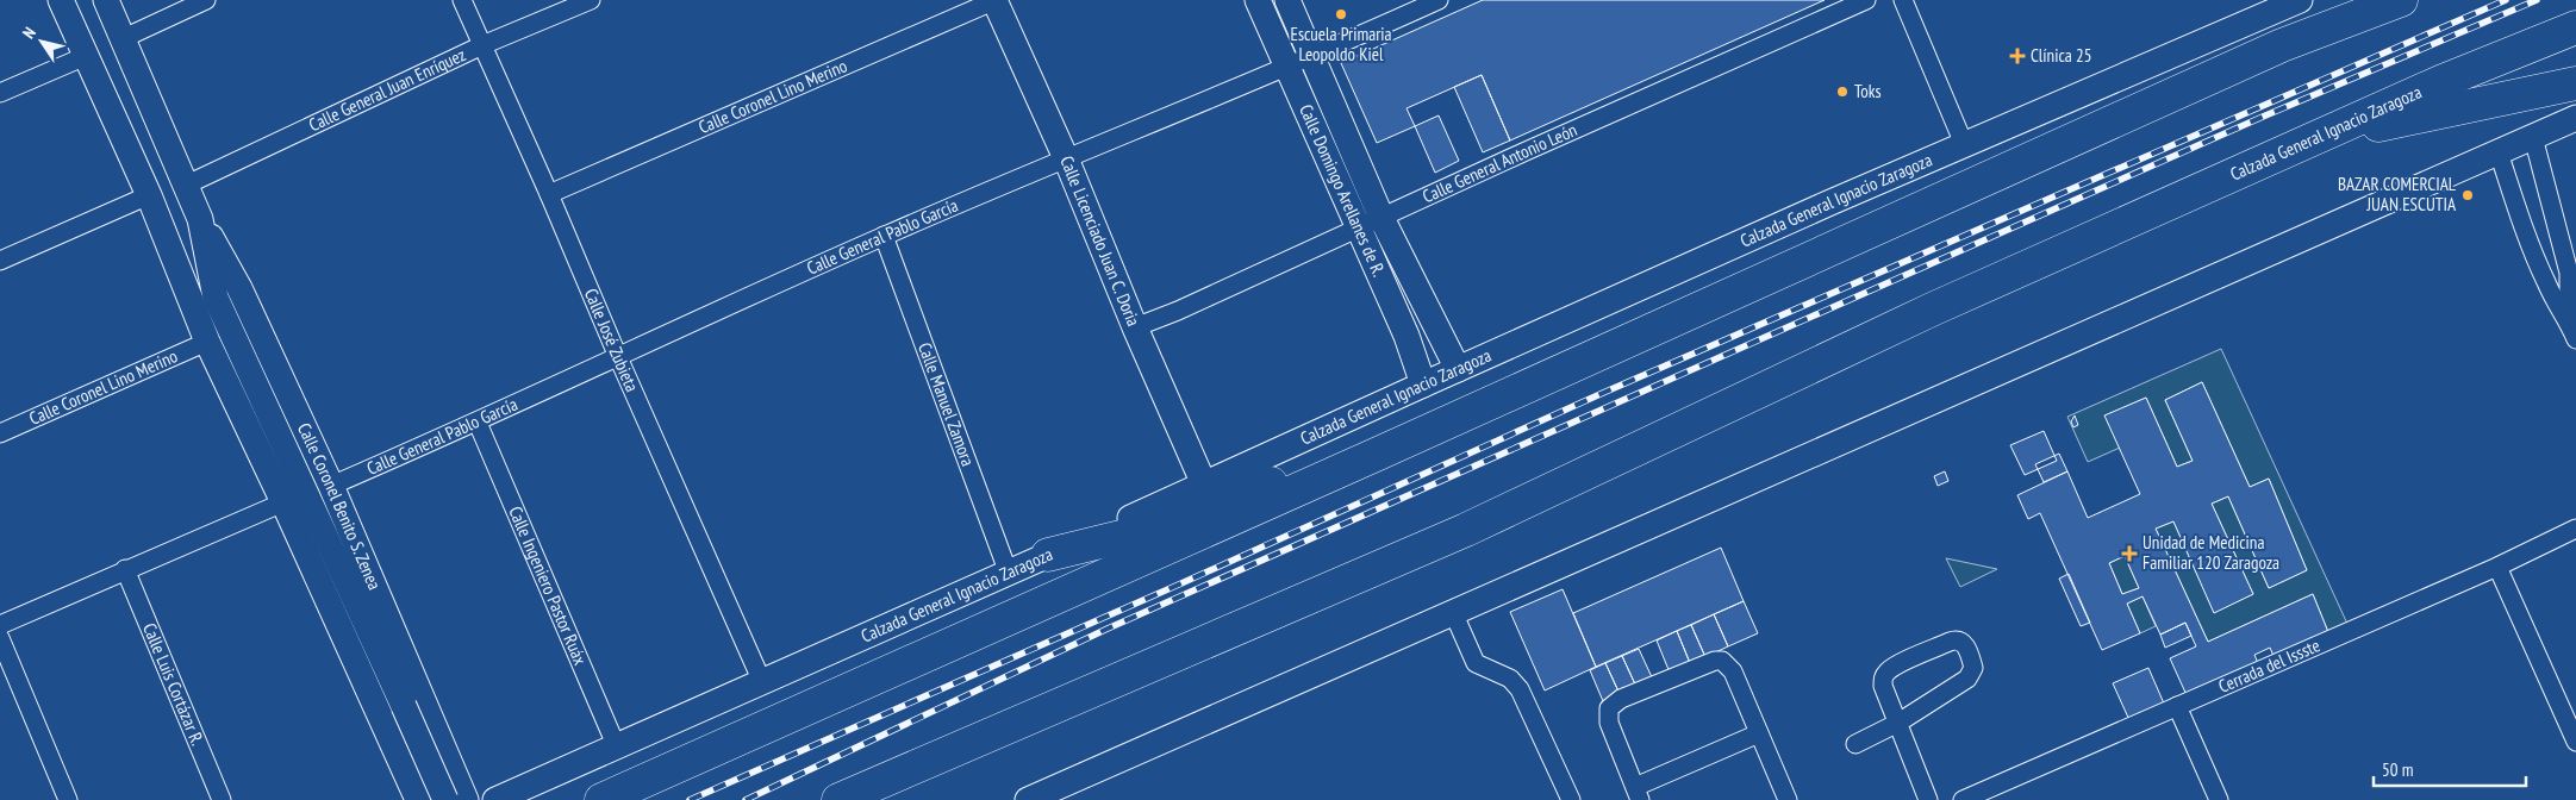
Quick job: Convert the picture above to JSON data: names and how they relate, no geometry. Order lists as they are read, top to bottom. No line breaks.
{"streets":{"highway":["Calzada General Ignacio Zaragoza"],"street":["Calle General Juan Enríquez","Calle Coronel Lino Merino","Calle General Antonio León","Calle Domingo Arellanes de R.","Calle General Pablo García","Calle Licenciado Juan C. Doria","Calle José Zubieta","Calle Manuel Zamora","Calle Coronel Benito S. Zenea","Calle Ingeniero Pastor Ruáx","Cerrada del Issste","Calle Luis Cortázar R."]},"crossings":[["Calle General Juan Enríquez","Calle José Zubieta"],["Calle General Juan Enríquez","Calle Coronel Benito S. Zenea"],["Calle Coronel Lino Merino","Calle Licenciado Juan C. Doria"],["Calle Coronel Lino Merino","Calle José Zubieta"],["Calle Coronel Lino Merino","Calle Coronel Benito S. Zenea"],["Calzada General Ignacio Zaragoza","Calle Domingo Arellanes de R."],["Calzada General Ignacio Zaragoza","Calle Licenciado Juan C. Doria"],["Calzada General Ignacio Zaragoza","Calle José Zubieta"],["Calzada General Ignacio Zaragoza","Calle Manuel Zamora"],["Calzada General Ignacio Zaragoza","Calle Ingeniero Pastor Ruáx"],["Calle General Antonio León","Calle Domingo Arellanes de R."],["Calle General Antonio León","Calle Licenciado Juan C. Doria"],["Calle Domingo Arellanes de R.","Calle General Pablo García"],["Calle General Pablo García","Calle Licenciado Juan C. Doria"],["Calle General Pablo García","Calle José Zubieta"],["Calle General Pablo García","Calle Manuel Zamora"],["Calle General Pablo García","Calle Coronel Benito S. Zenea"],["Calle General Pablo García","Calle Ingeniero Pastor Ruáx"]],"places":{"other":["Escuela Primaria Leopoldo Kiel","Toks","BAZAR COMERCIAL JUAN ESCUTIA"],"health":["Clínica 25","Unidad de Medicina Familiar 120 Zaragoza"]},"scale_bar":"50 m","north":"top left"}
